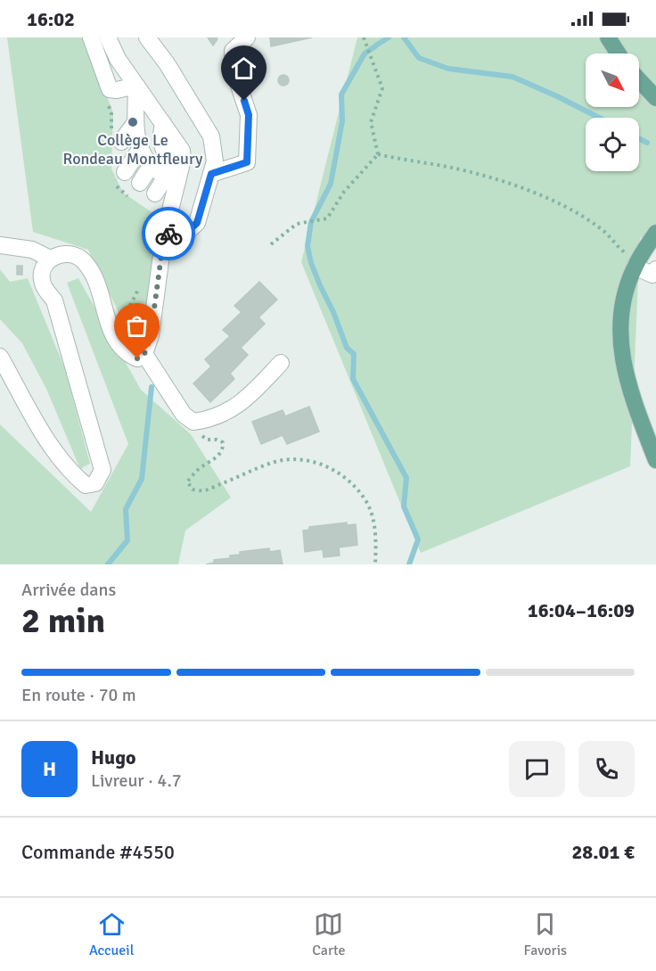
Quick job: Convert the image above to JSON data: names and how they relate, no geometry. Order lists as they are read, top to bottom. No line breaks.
{"places":["Collège Le Rondeau Montfleury"],"north":"bottom right","page":{"status":"16:02","heading":["2 min","Arrivée dans","16:04–16:09"],"panel":["Hugo","Livreur · 4.7","Commande #4550","28.01 €"],"bar":"En route · 70 m","round":"H","tabs":["Accueil","Carte","Favoris"]}}
